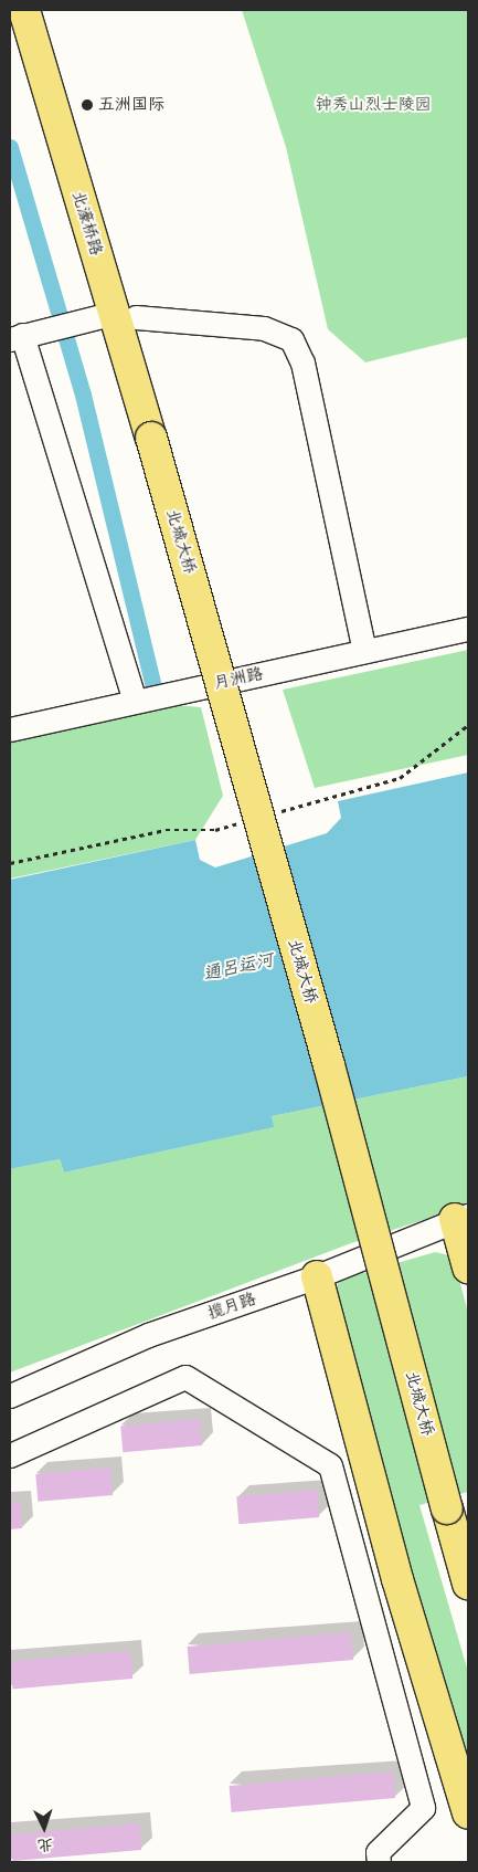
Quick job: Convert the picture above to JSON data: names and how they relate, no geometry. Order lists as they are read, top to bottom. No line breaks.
{"streets":{"main road":["北濠桥路","北城大桥"],"street":["月洲路","揽月路"]},"crossings":[["北濠桥路","北城大桥"]],"water":["通吕运河"],"parks":["钟秀山烈士陵园"],"places":["五洲国际"],"north":"bottom"}
